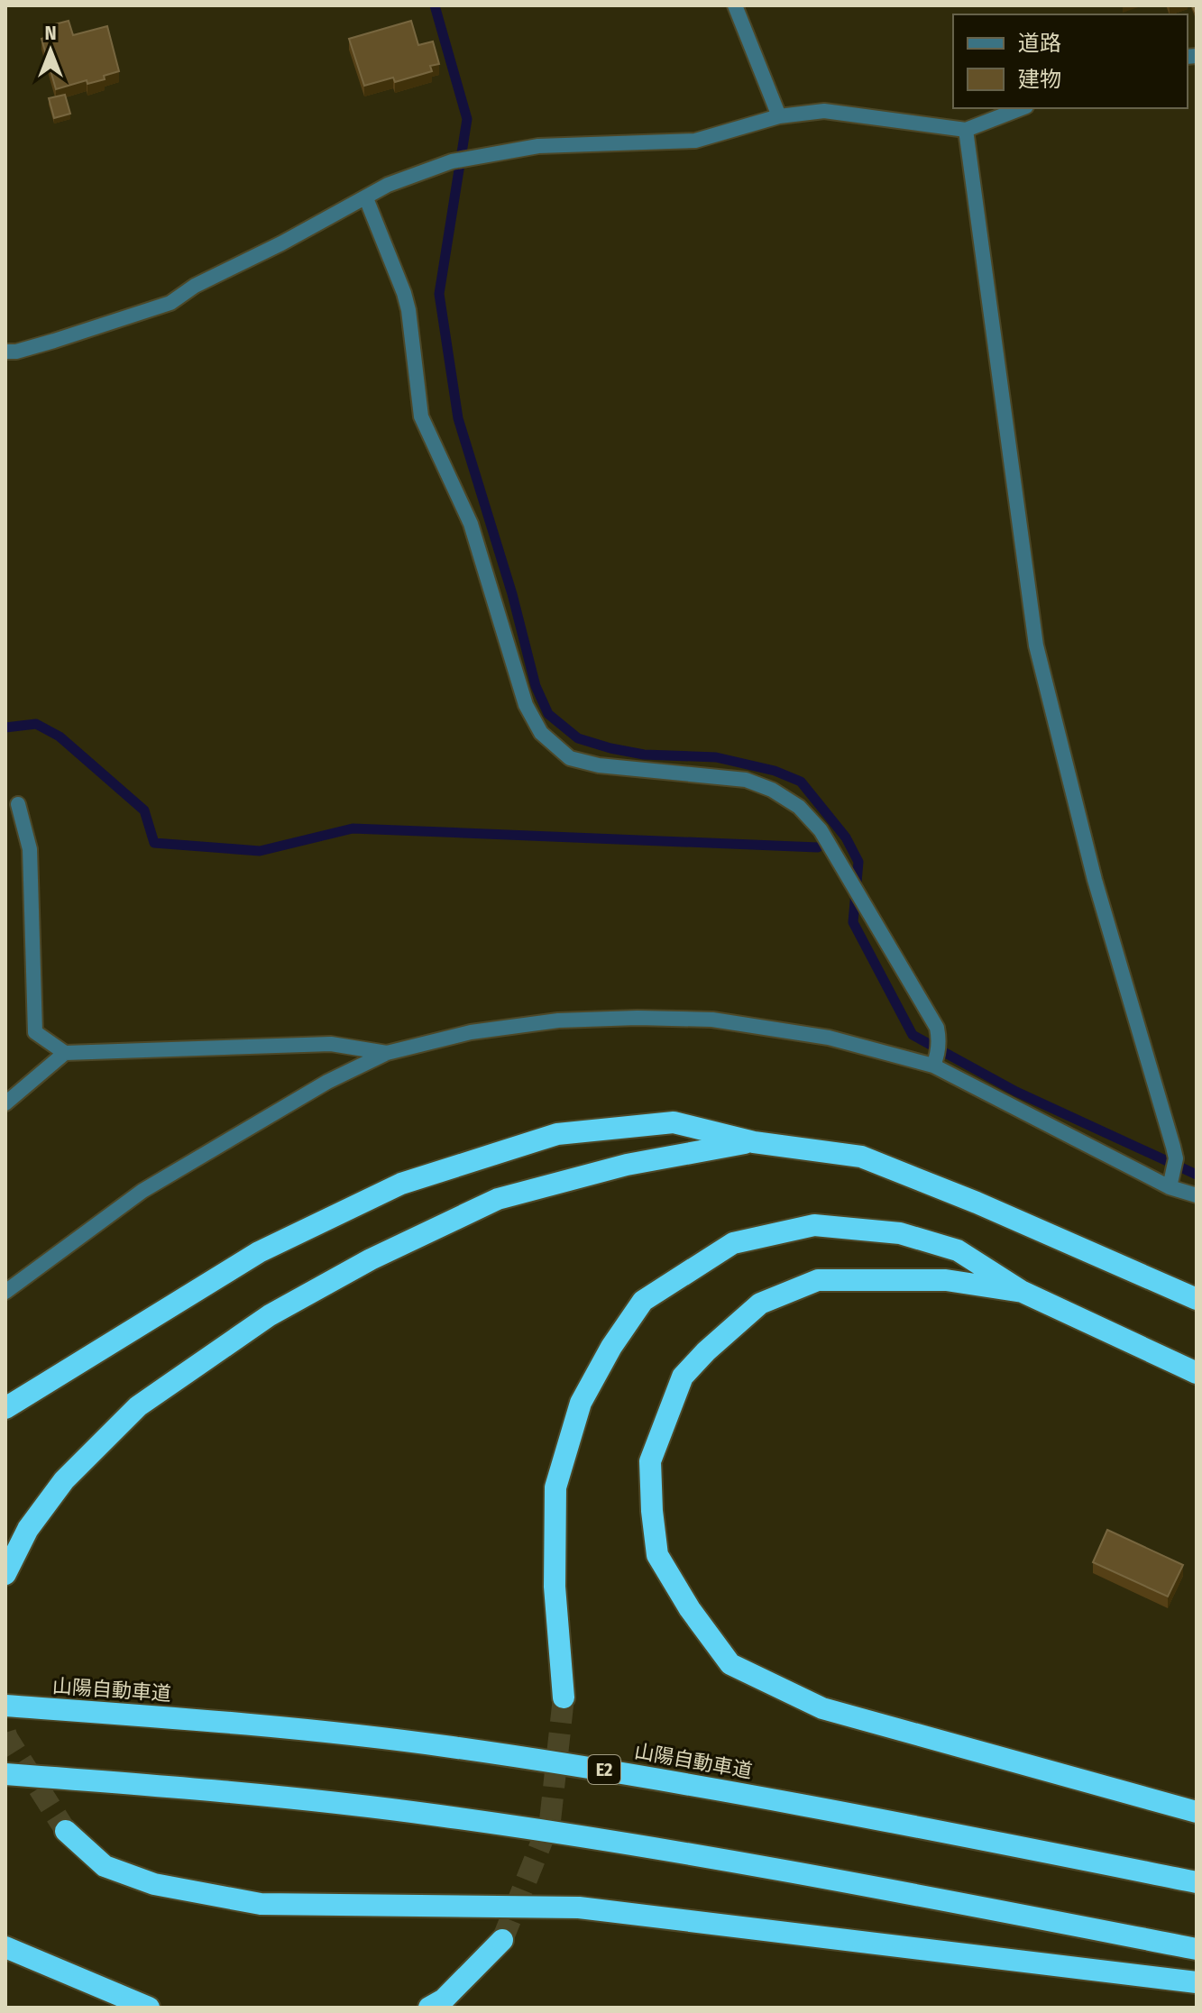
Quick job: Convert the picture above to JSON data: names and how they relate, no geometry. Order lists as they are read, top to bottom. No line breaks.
{"streets":{"highway":["山陽自動車道","E2"]},"legend":["道路","建物"],"north":"top"}
